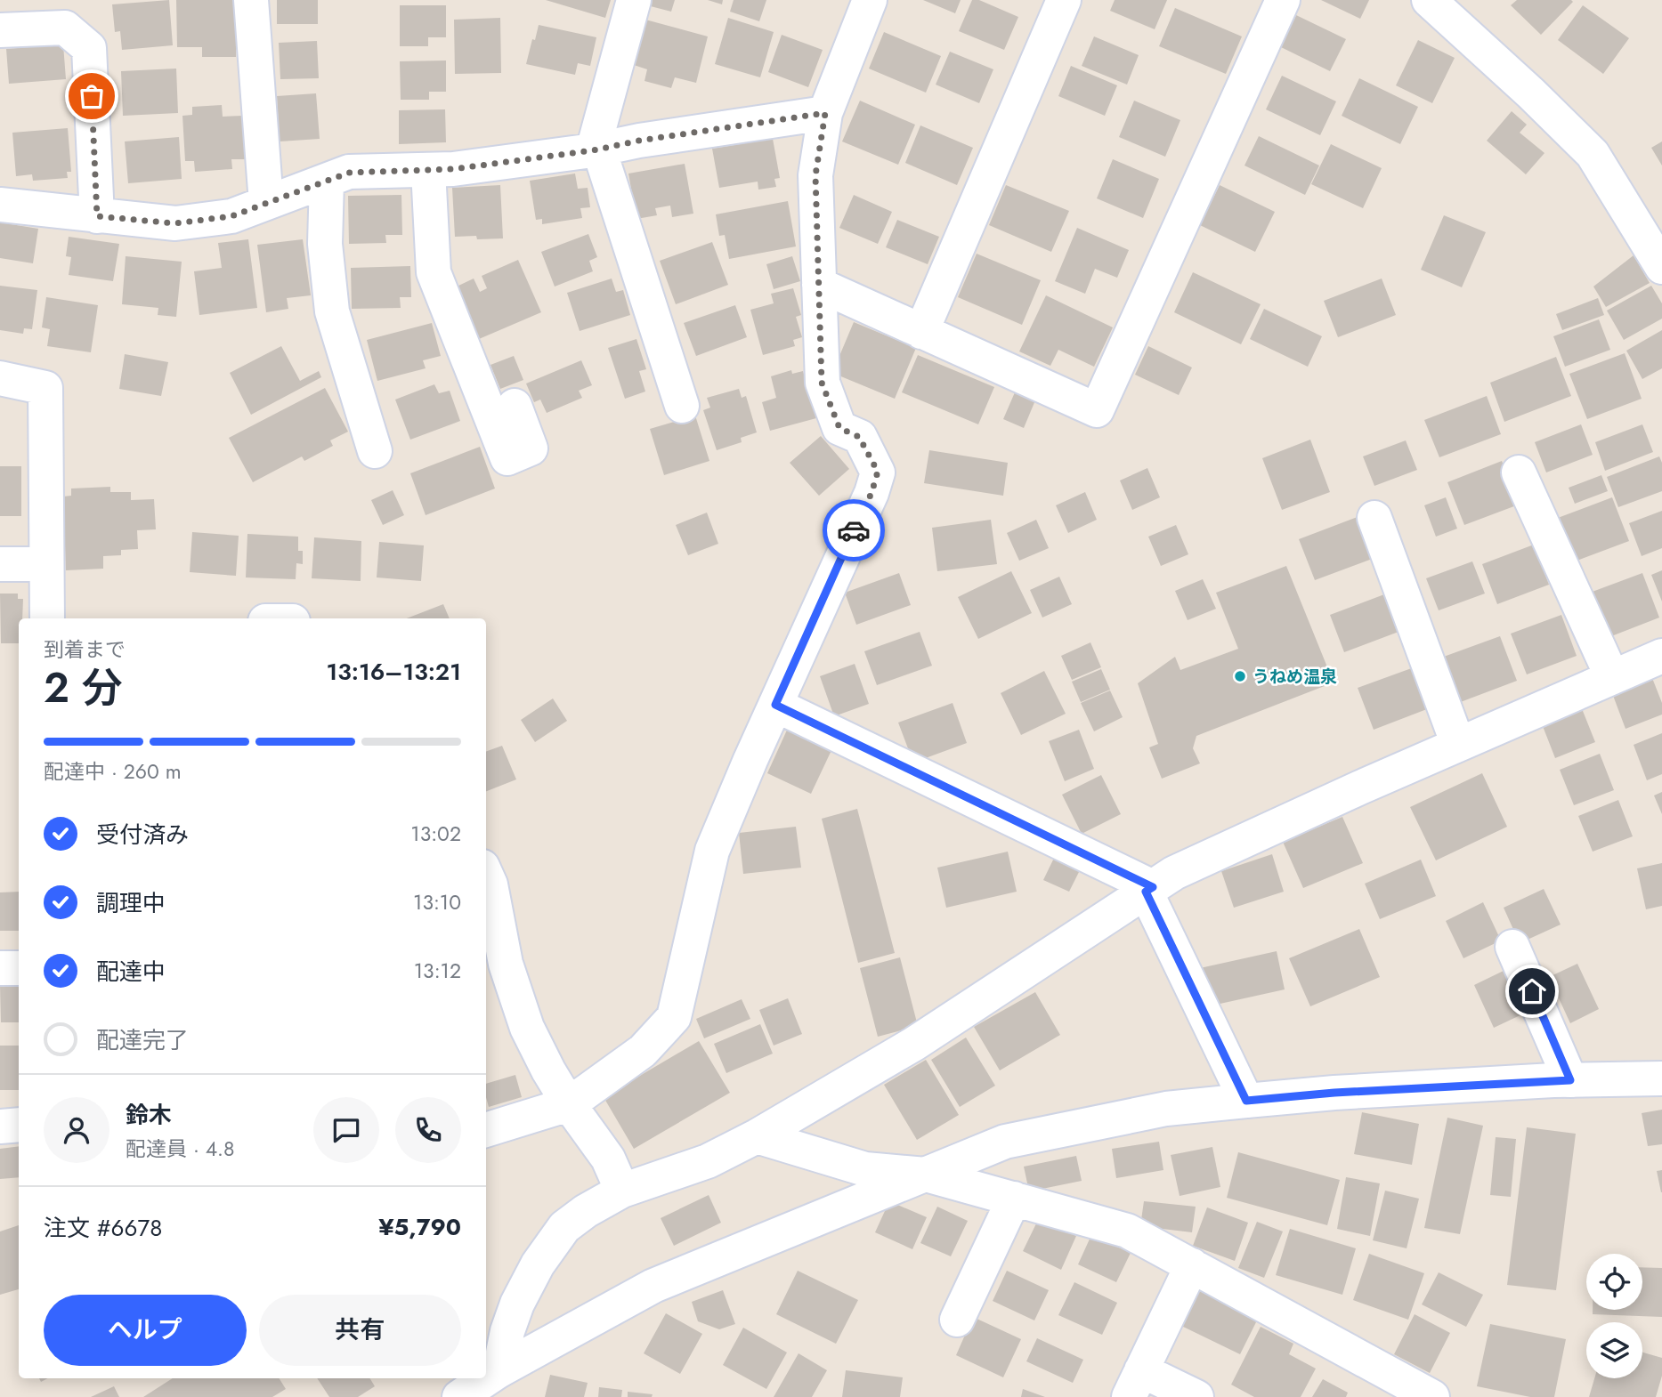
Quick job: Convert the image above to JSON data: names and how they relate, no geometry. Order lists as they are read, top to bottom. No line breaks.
{"places":["うねめ温泉"],"page":{"heading":["2 分","到着まで","13:16–13:21"],"panel":["鈴木","配達員 · 4.8","注文 #6678","¥5,790"],"bar":"配達中 · 260 m","list":[["受付済み","13:02"],["調理中","13:10"],["配達中","13:12"],"配達完了"],"buttons":["ヘルプ","共有"]}}
